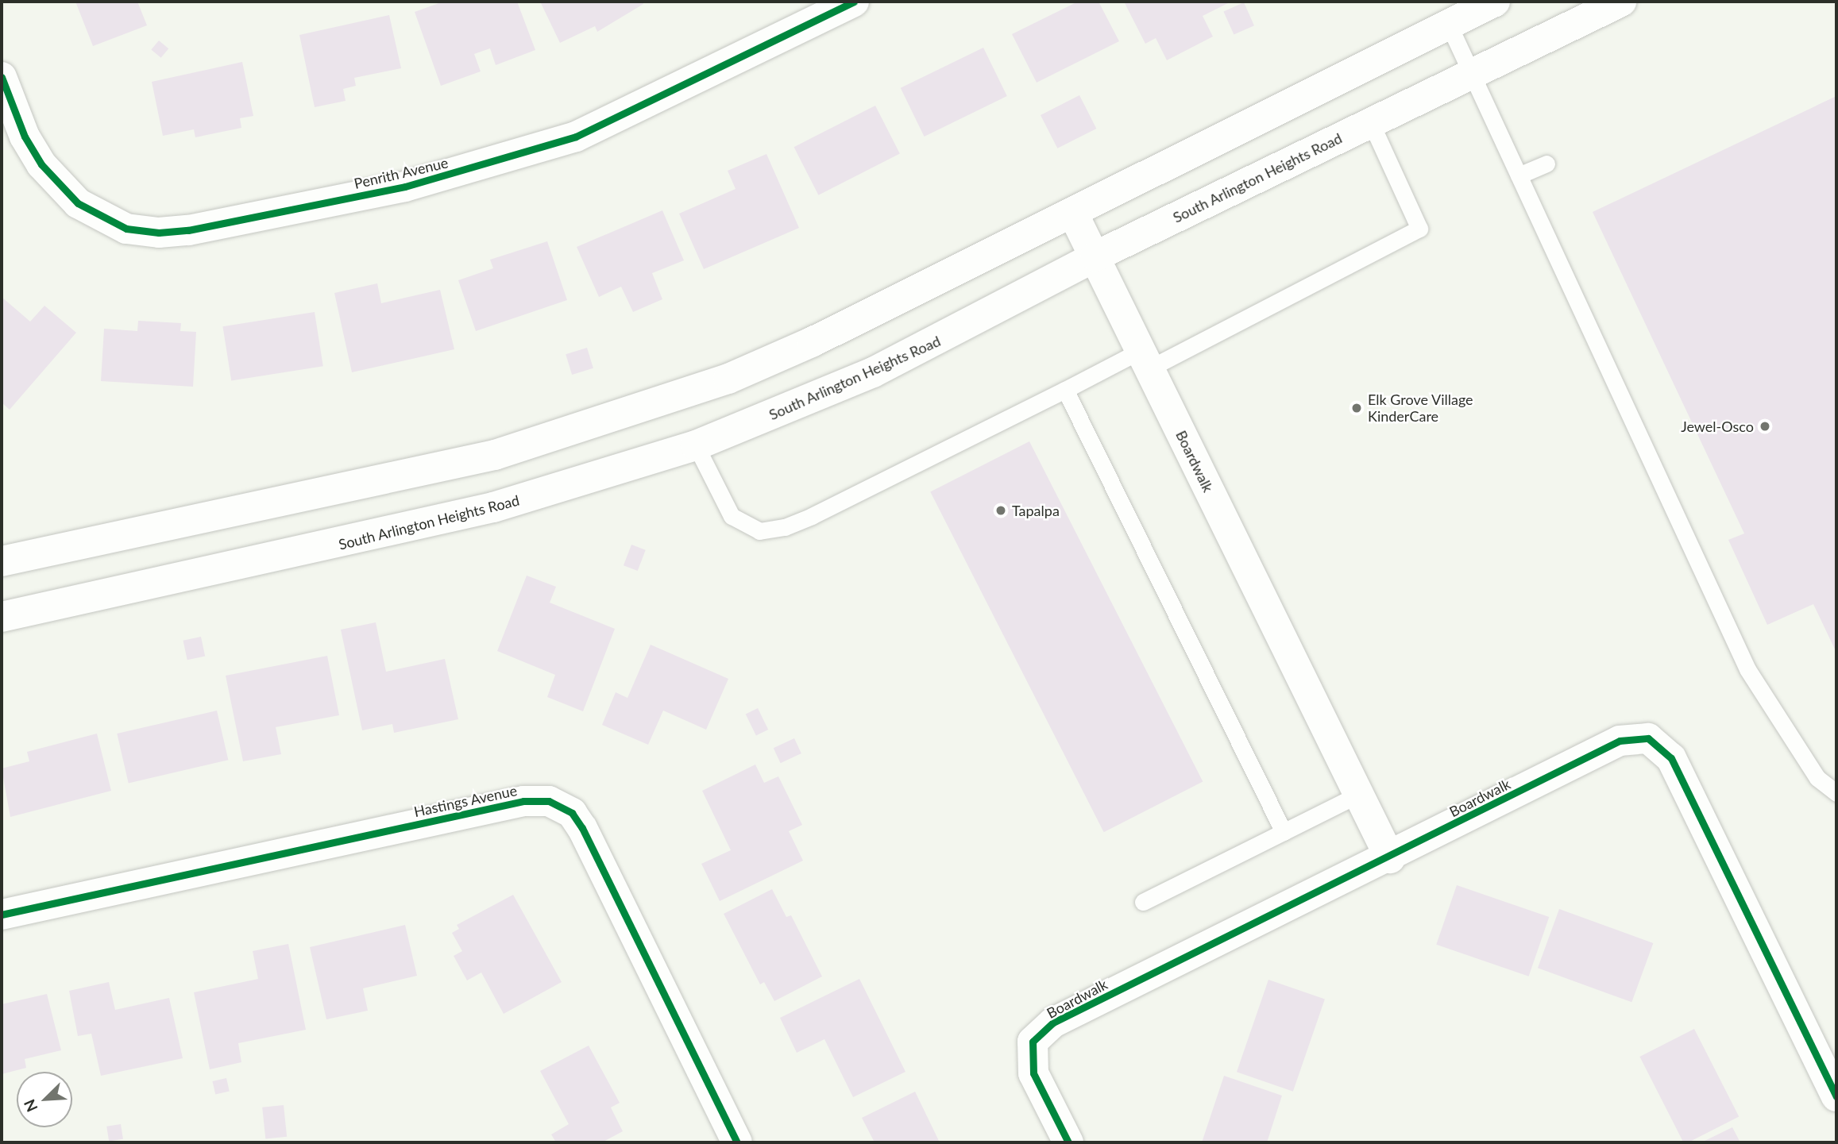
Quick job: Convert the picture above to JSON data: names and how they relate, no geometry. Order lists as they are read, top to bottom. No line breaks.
{"streets":{"street":["Penrith Avenue","South Arlington Heights Road","Boardwalk","Hastings Avenue"]},"crossings":[["South Arlington Heights Road","Boardwalk"]],"places":["Elk Grove Village KinderCare","Jewel-Osco","Tapalpa"],"north":"bottom left"}
